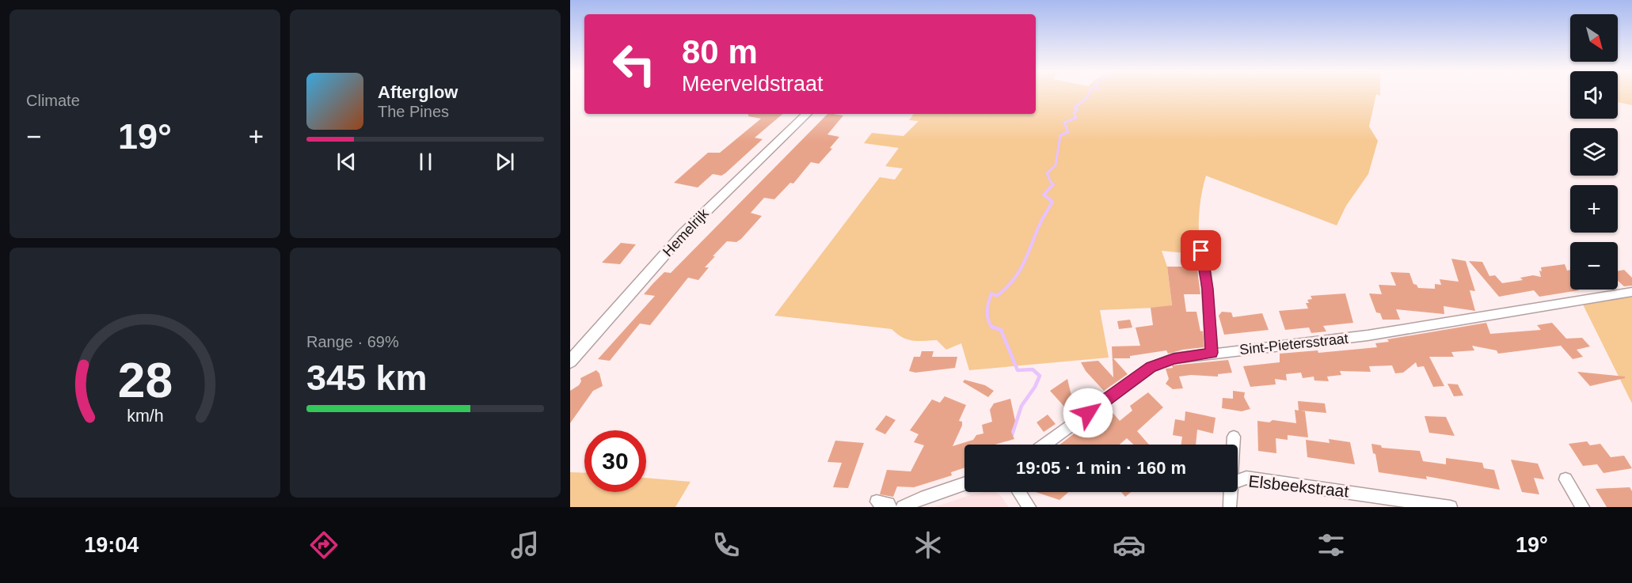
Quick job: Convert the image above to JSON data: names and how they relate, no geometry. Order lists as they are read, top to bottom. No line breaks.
{"streets":{"street":["Hemelrijk","Sint-Pietersstraat","Elsbeekstraat"]},"north":"bottom right","page":{"tile":["Climate",["Range · 69%","345 km"]],"map_buttons":["+","−"],"turn":["80 m","Meerveldstraat"],"song":["Afterglow","The Pines"],"heat":["−","19°","+"],"limit":"30","trip":"19:05 · 1 min · 160 m","tabs":["19:04","19°"],"gauge":["28","km/h"]}}
